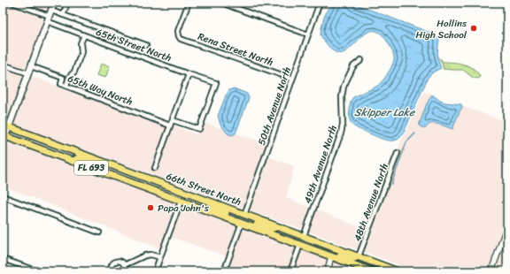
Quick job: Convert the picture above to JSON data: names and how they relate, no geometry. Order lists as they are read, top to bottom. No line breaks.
{"streets":{"main road":["FL 693","66th Street North"],"street":["65th Street North","Rena Street North","65th Way North","50th Avenue North","49th Avenue North","48th Avenue North"]},"crossings":[["Rena Street North","50th Avenue North"],["50th Avenue North","66th Street North"],["49th Avenue North","66th Street North"],["66th Street North","48th Avenue North"]],"water":["Skipper Lake"],"places":["Hollins High School","Papa John's"]}
